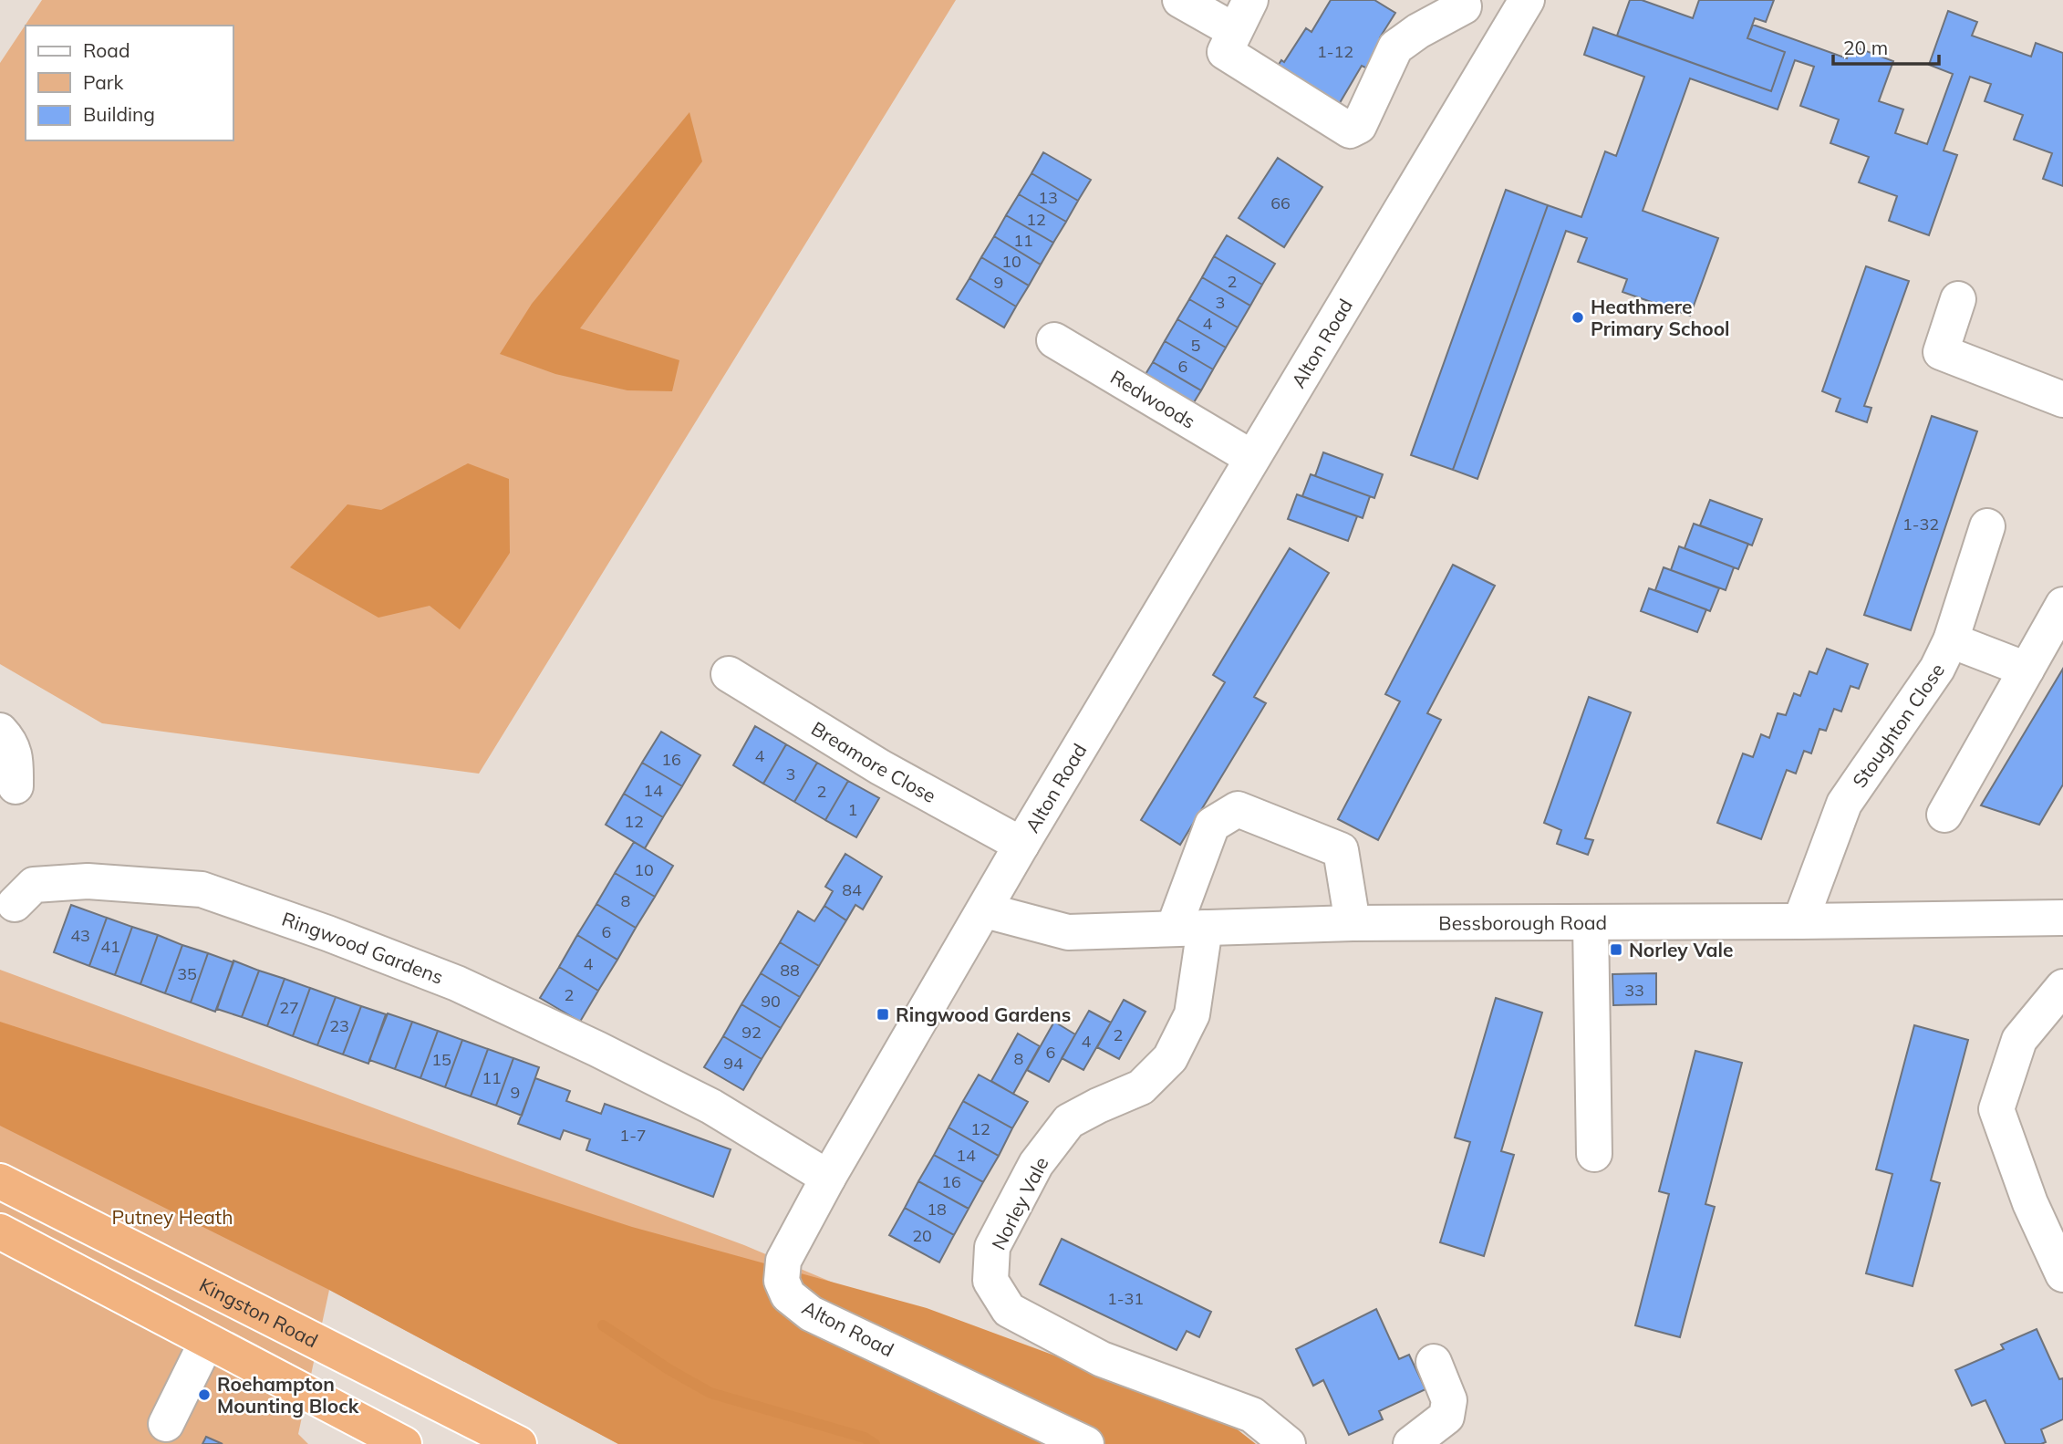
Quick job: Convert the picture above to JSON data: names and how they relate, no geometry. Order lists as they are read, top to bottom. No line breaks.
{"streets":{"highway":["Kingston Road"],"street":["Alton Road","Redwoods","Stoughton Close","Breamore Close","Bessborough Road","Ringwood Gardens","Norley Vale"]},"crossings":[["Alton Road","Redwoods"],["Alton Road","Breamore Close"],["Alton Road","Bessborough Road"],["Alton Road","Ringwood Gardens"],["Stoughton Close","Bessborough Road"],["Bessborough Road","Norley Vale"]],"parks":["Putney Heath"],"places":{"other":["Heathmere Primary School","Roehampton Mounting Block"],"transit":["Norley Vale","Ringwood Gardens"]},"house_numbers":["1-12","13","66","12","11","10","2","9","3","4","5","6","1-32","4","16","3","14","2","1","12","10","84","8","6","43","41","4","88","35","33","2","90","27","23","92","2","4","6","8","15","94","11","9","12","1-7","14","16","18","20","1-31"],"legend":["Road","Park","Building"],"scale_bar":"20 m"}
